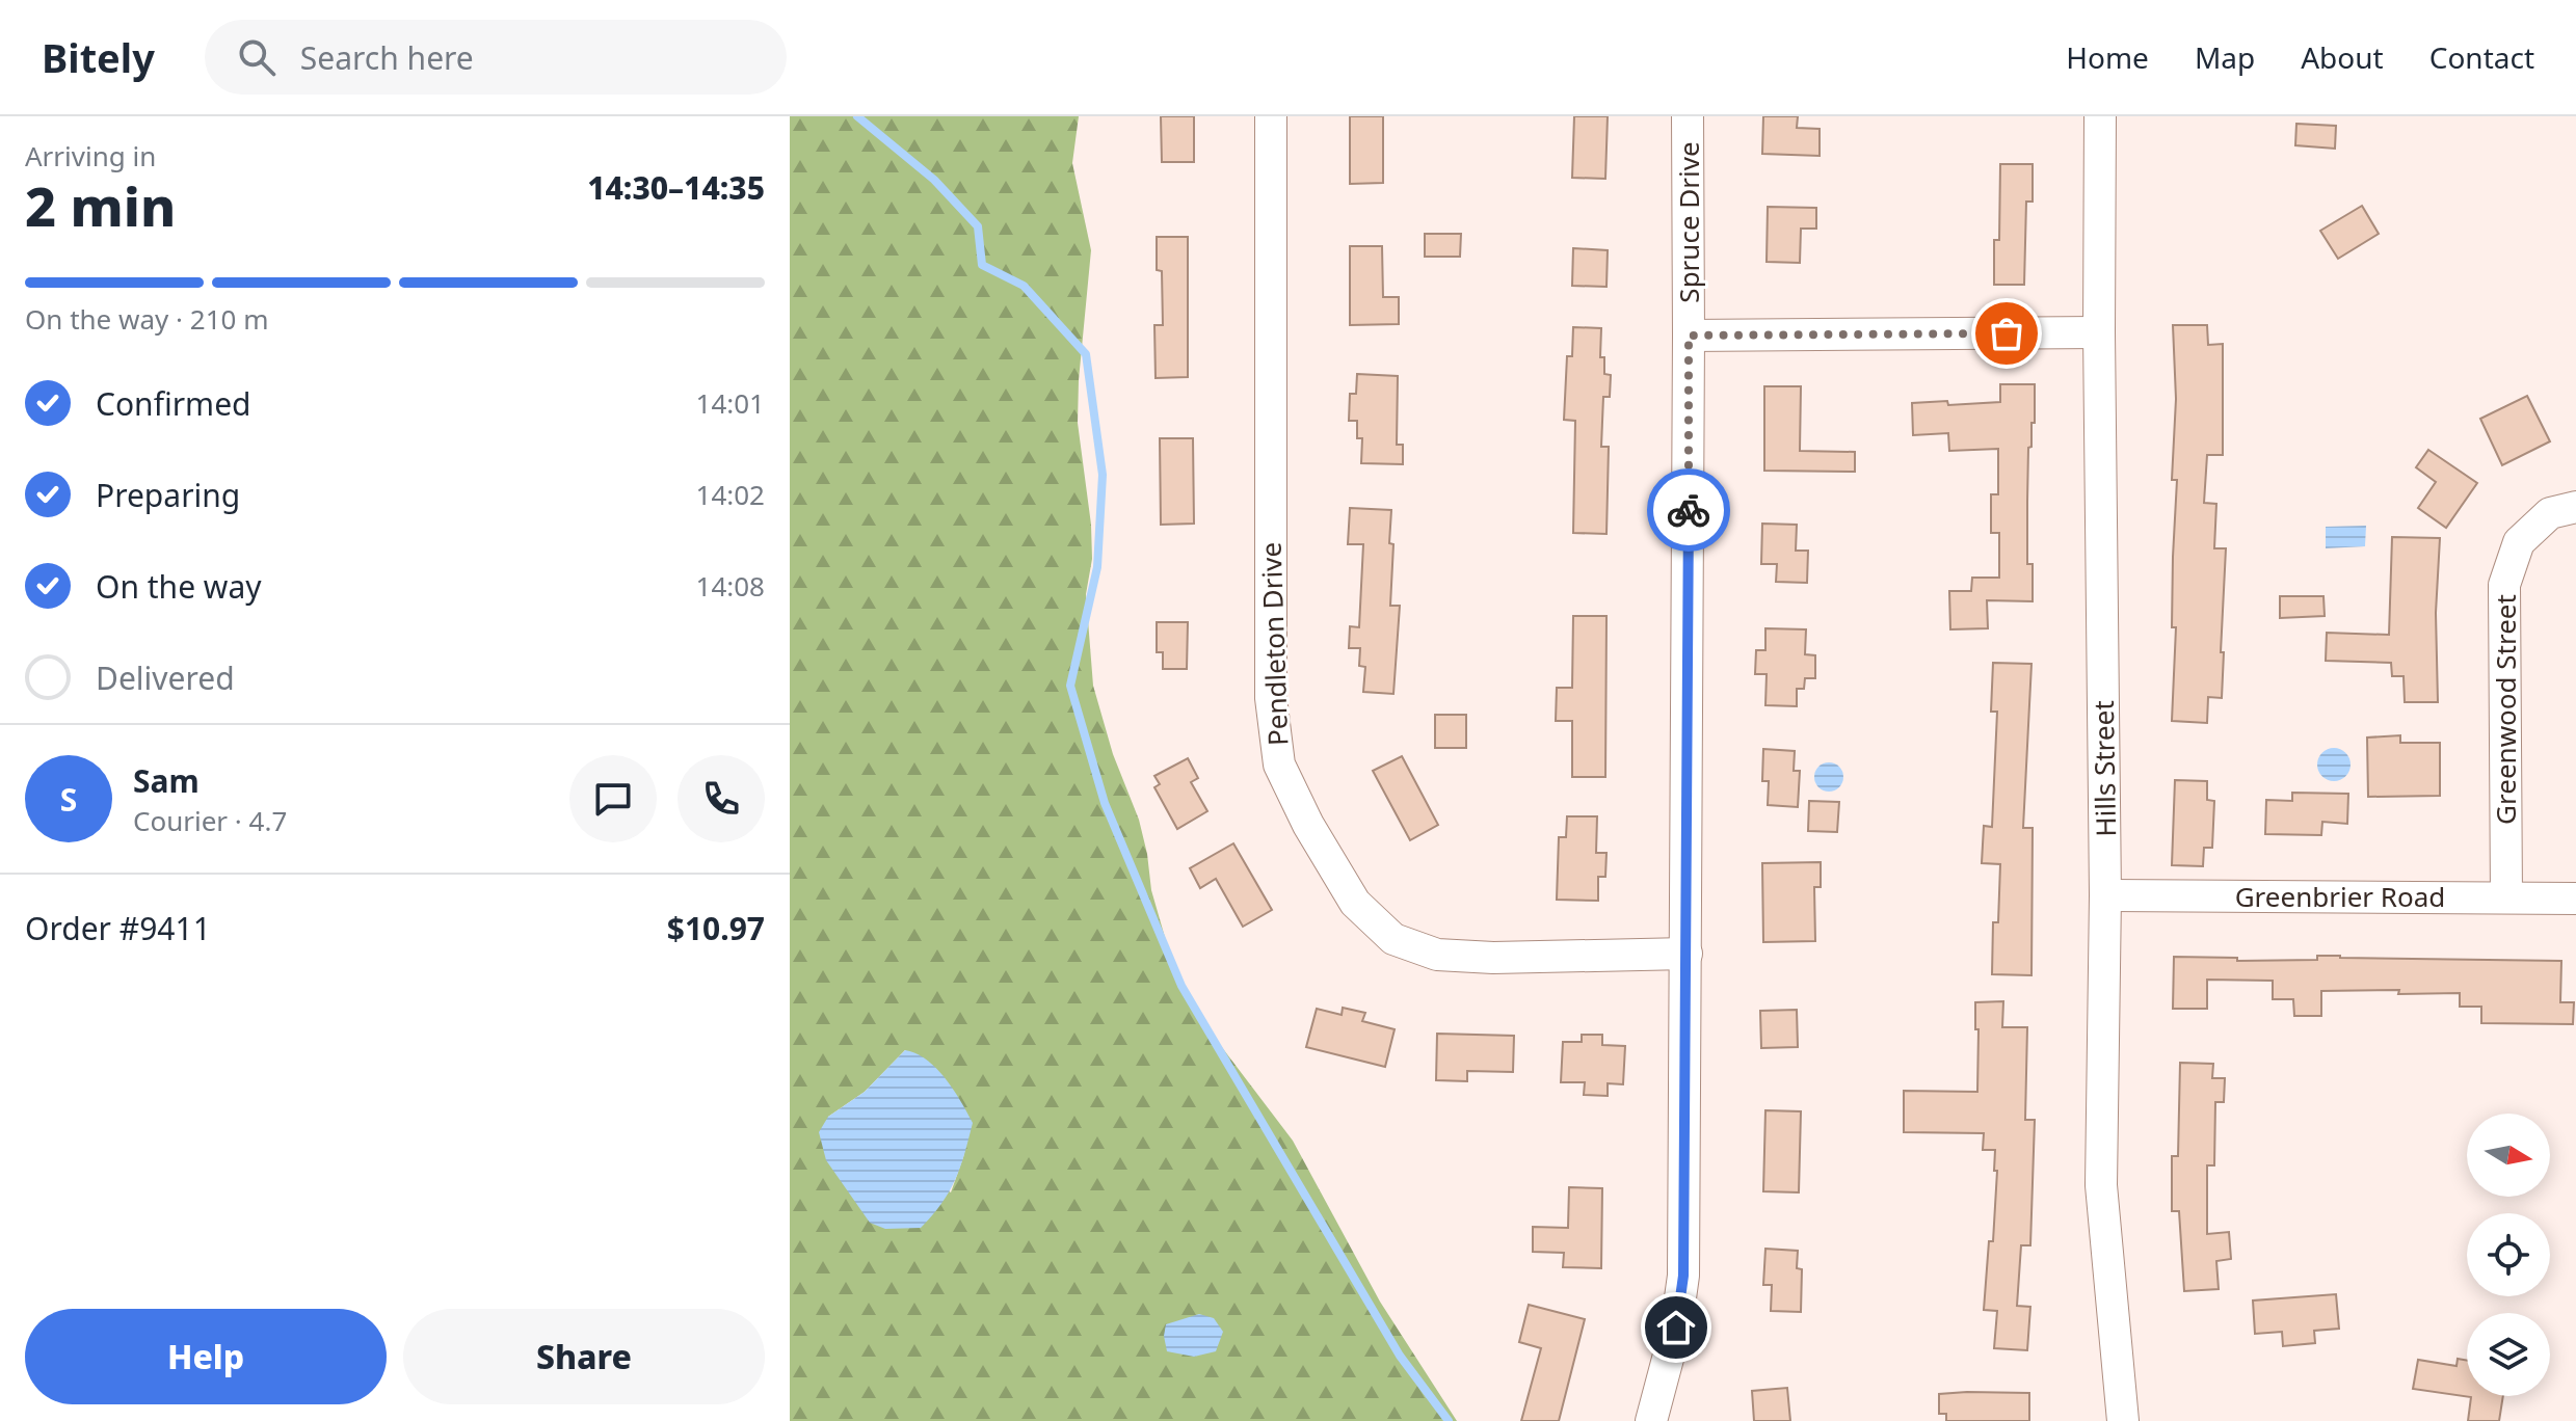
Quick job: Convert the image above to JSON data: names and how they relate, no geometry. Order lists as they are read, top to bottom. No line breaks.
{"streets":{"street":["Spruce Drive","Pendleton Drive","Greenwood Street","Hills Street","Greenbrier Road"]},"crossings":[["Spruce Drive","Pendleton Drive"],["Greenwood Street","Greenbrier Road"],["Hills Street","Greenbrier Road"]],"north":"right","page":{"header":"Bitely","search":"Search here","nav":["Home","Map","About","Contact"],"heading":["2 min","Arriving in","14:30–14:35"],"panel":["Sam","Courier · 4.7","Order #9411","$10.97"],"bar":"On the way · 210 m","list":[["Confirmed","14:01"],["Preparing","14:02"],["On the way","14:08"],"Delivered"],"round":"S","buttons":["Help","Share"]}}
